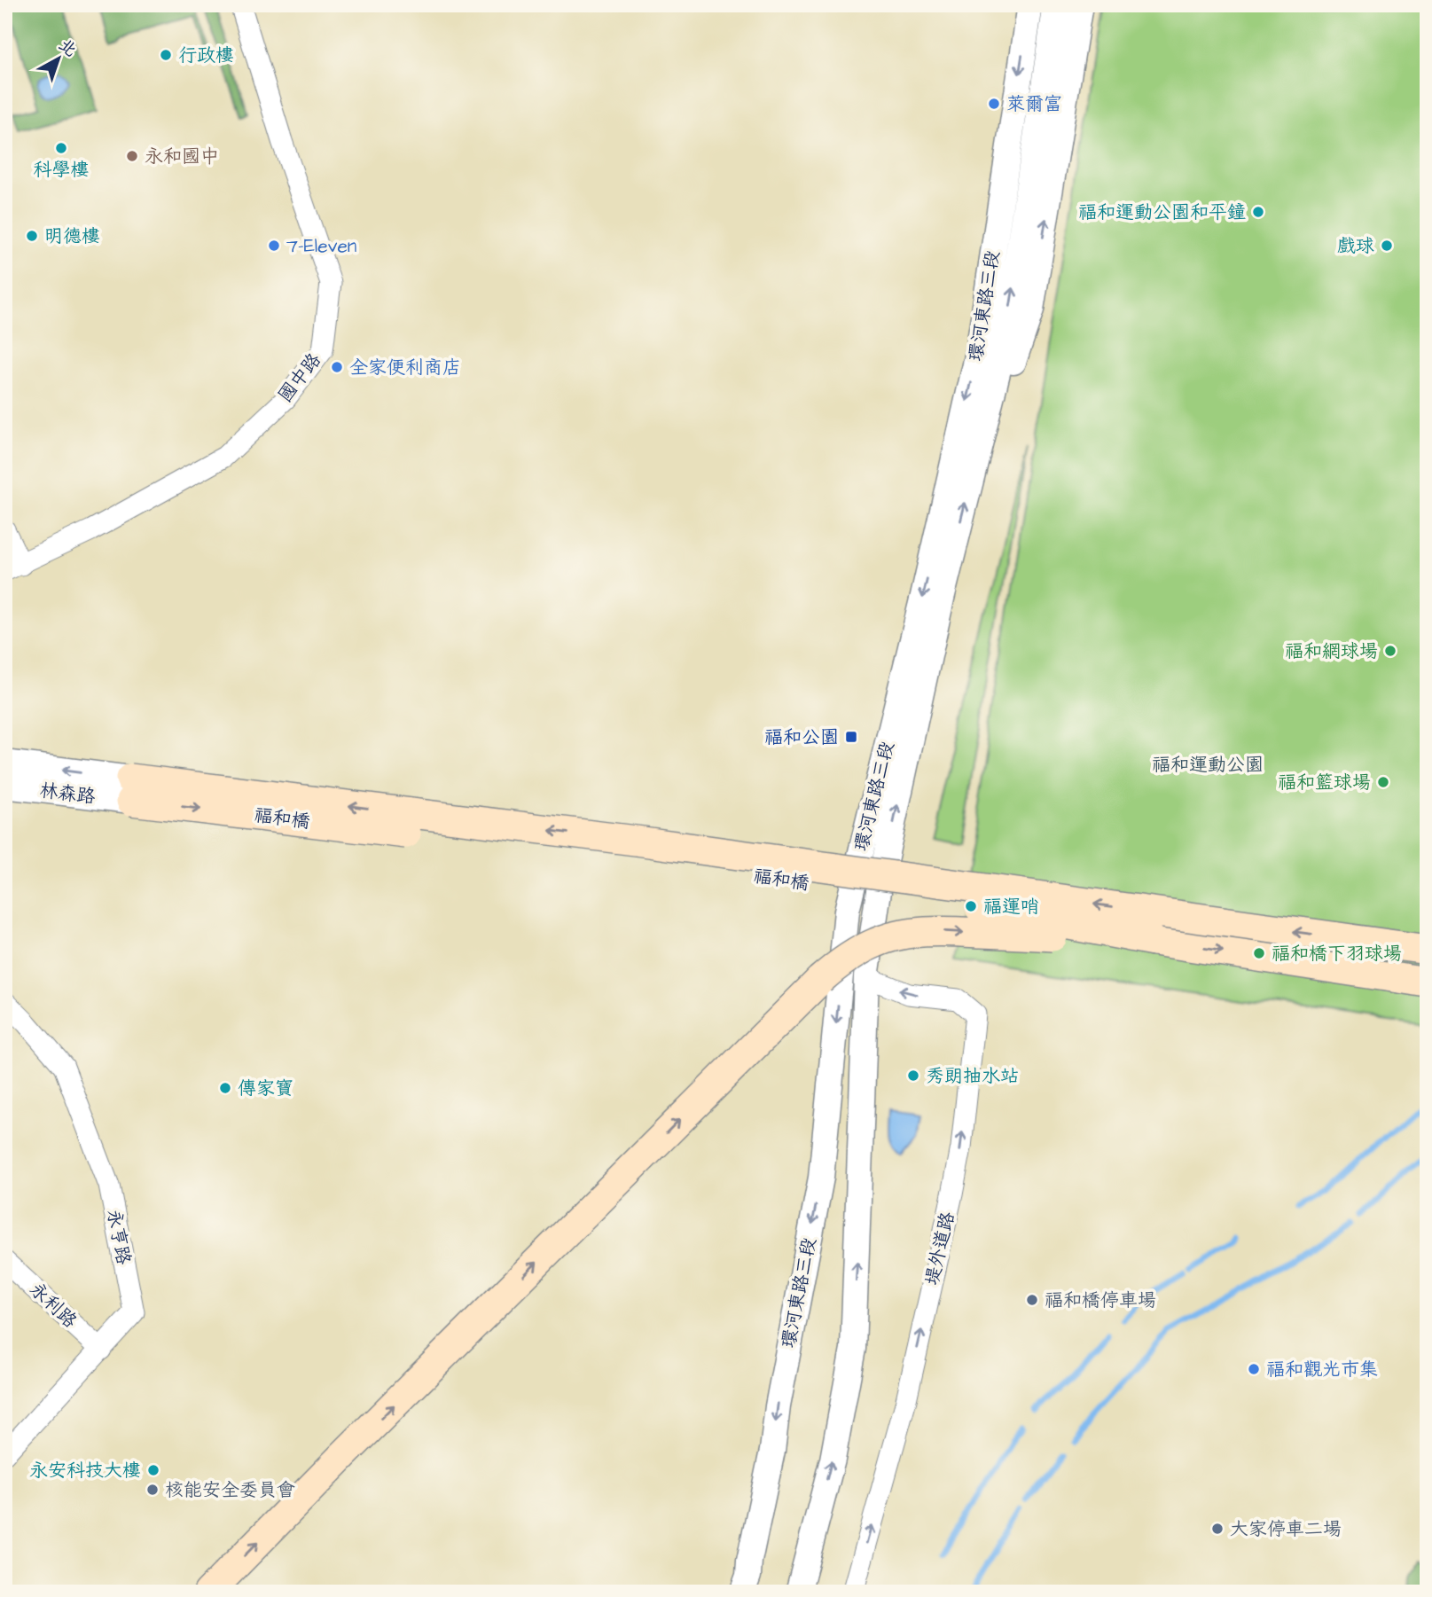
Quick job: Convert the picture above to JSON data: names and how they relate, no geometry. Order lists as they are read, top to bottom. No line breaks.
{"streets":{"main road":["福和橋"],"street":["環河東路三段","國中路","林森路","永亨路","堤外道路","永利路"]},"crossings":[["環河東路三段","堤外道路"],["林森路","福和橋"],["永亨路","永利路"]],"one_way":["堤外道路"],"parks":["福和運動公園"],"places":{"other":["行政樓","萊爾富","科學樓","永和國中","福和運動公園和平鐘","明德樓","7-Eleven","戲球","全家便利商店","福和網球場","福和籃球場","福運哨","福和橋下羽球場","秀朗抽水站","傳家寶","福和橋停車場","福和觀光市集","永安科技大樓","核能安全委員會","大家停車二場"],"transit":["福和公園"]},"north":"top right"}
